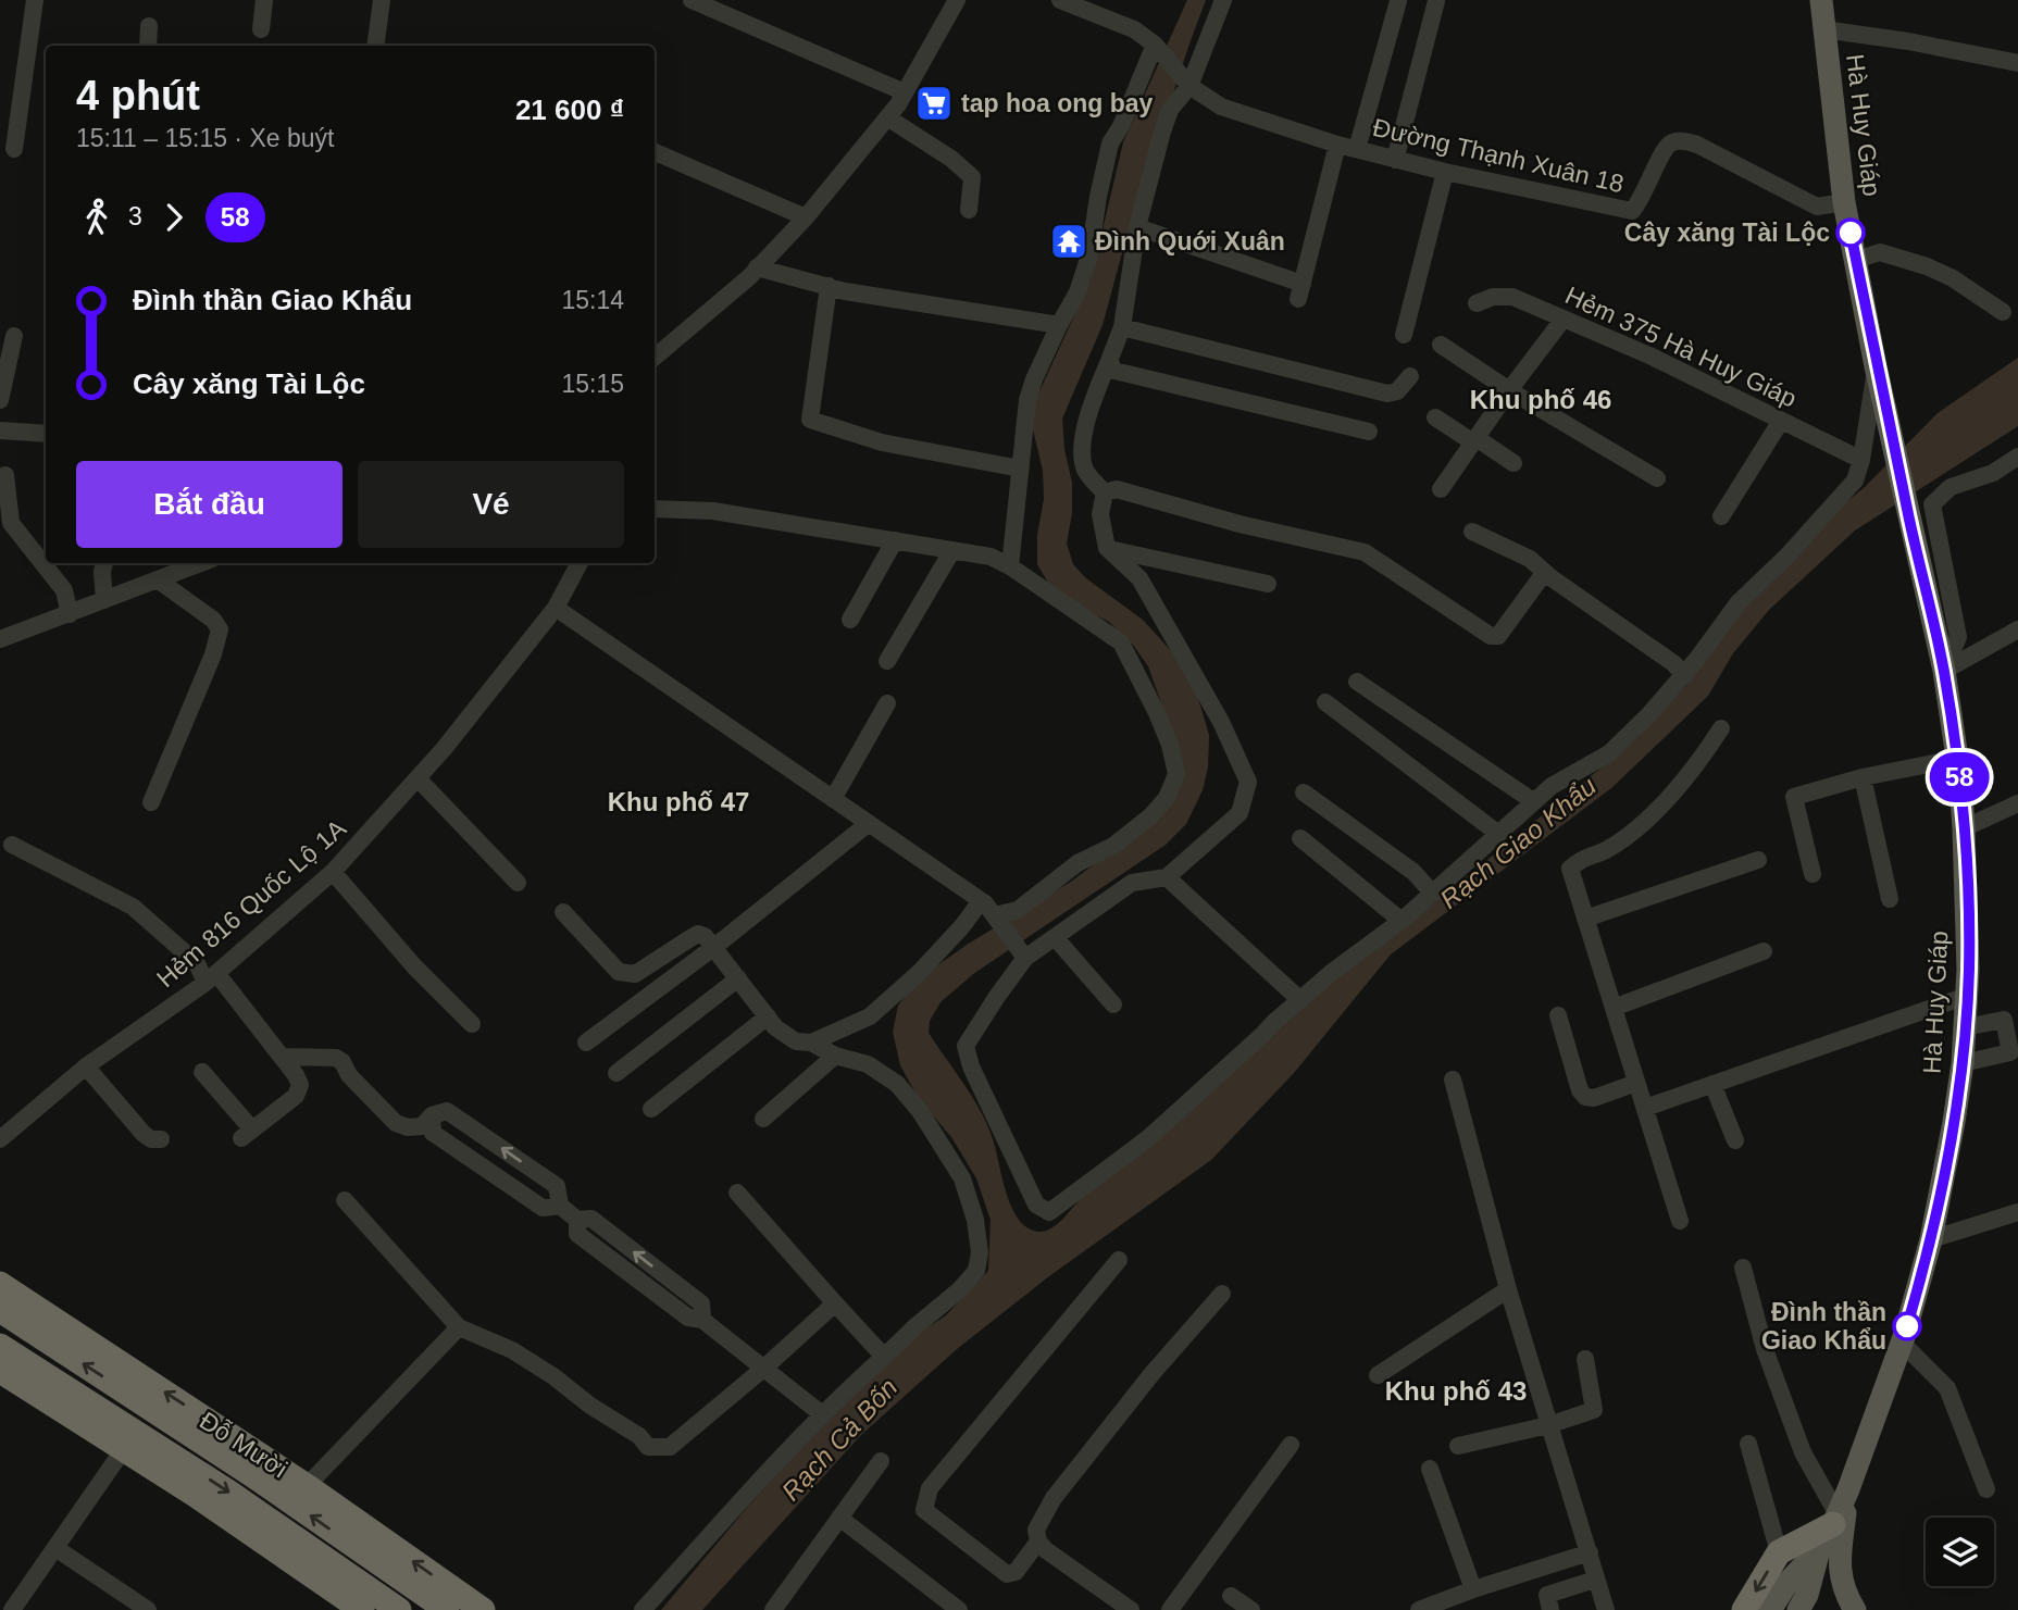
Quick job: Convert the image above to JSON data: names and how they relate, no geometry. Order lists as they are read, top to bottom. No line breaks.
{"streets":{"highway":["Đỗ Mười"],"main road":["Hà Huy Giáp"],"street":["Đường Thạnh Xuân 18","Hẻm 375 Hà Huy Giáp","Hẻm 816 Quốc Lộ 1A"]},"crossings":[["Hà Huy Giáp","Đường Thạnh Xuân 18"]],"districts":["Khu phố 46","Khu phố 47","Khu phố 43"],"water":["Rạch Giao Khẩu","Rạch Cả Bốn"],"places":{"supermarket":["tap hoa ong bay"],"other":["Cây xăng Tài Lộc","Đình thần Giao Khẩu"],"temple":["Đình Quới Xuân"]},"lines":["bus line 58"],"page":{"on_map":"58","heading":["4 phút","15:11 – 15:15 · Xe buýt","21 600 ₫"],"legs":["3","58"],"list":[{"name":"Đình thần Giao Khẩu","value":"15:14"},{"name":"Cây xăng Tài Lộc","value":"15:15"}],"buttons":["Bắt đầu","Vé"]}}
